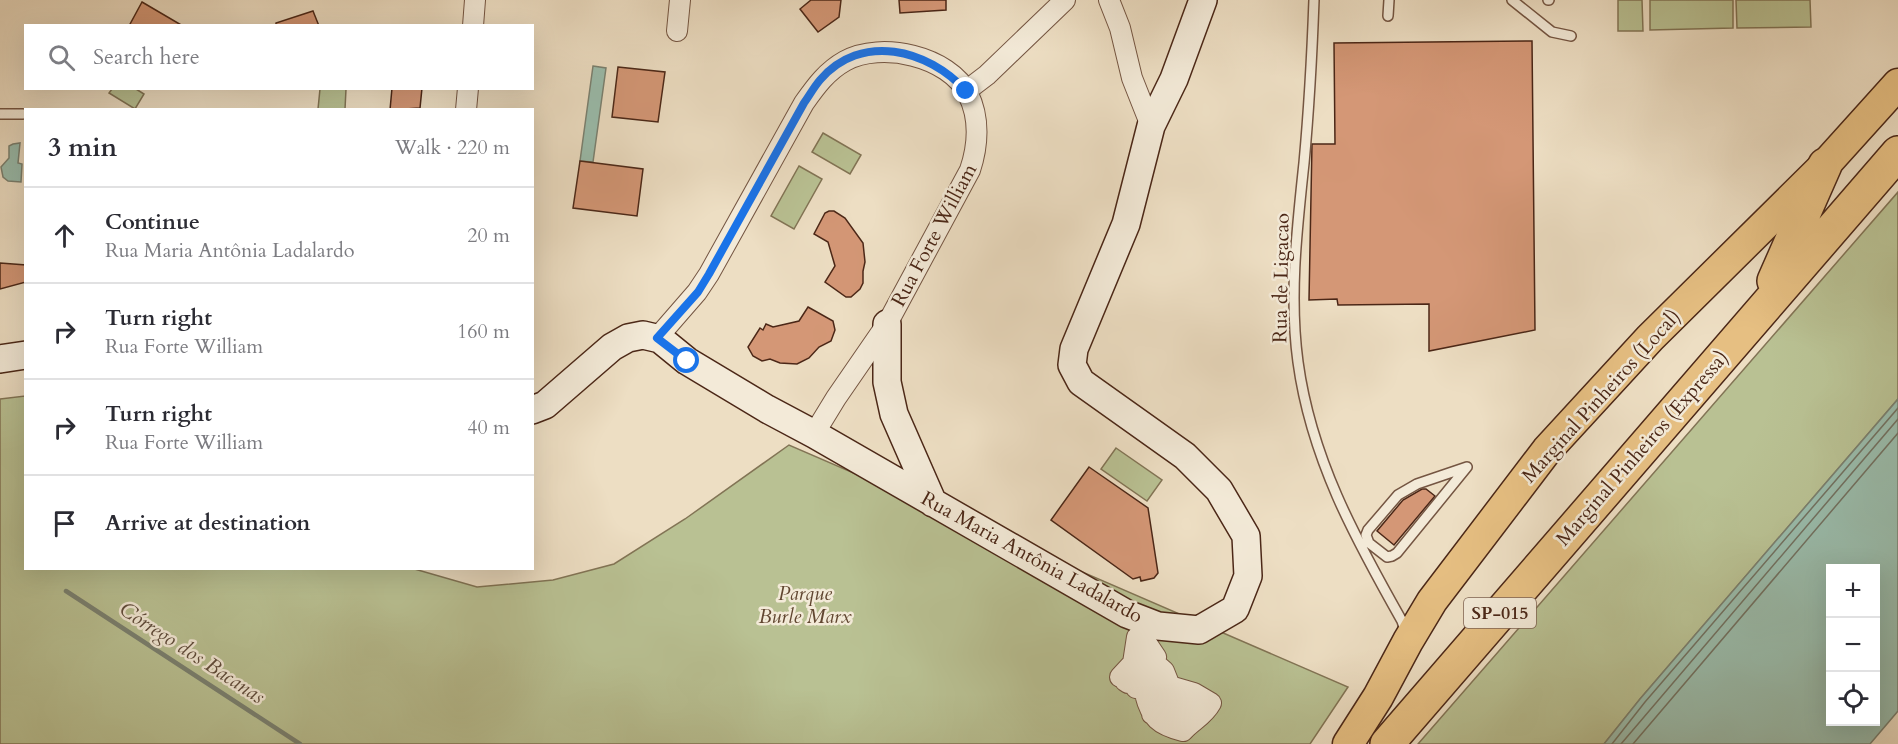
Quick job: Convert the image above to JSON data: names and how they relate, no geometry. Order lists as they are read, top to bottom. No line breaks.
{"streets":{"highway":["Marginal Pinheiros (Expressa)","SP-015"],"main road":["Marginal Pinheiros (Local)"],"street":["Rua Forte William","Rua Maria Antônia Ladalardo"],"lane":["Rua de Ligacao"]},"crossings":[["Rua Forte William","Rua Maria Antônia Ladalardo"],["Rua de Ligacao","Marginal Pinheiros (Local)"]],"water":["Córrego dos Bacanas"],"parks":["Parque Burle Marx"],"page":{"search":"Search here","heading":["3 min","Walk · 220 m"],"list":[["Continue","Rua Maria Antônia Ladalardo","20 m"],["Turn right","Rua Forte William","160 m"],["Turn right","Rua Forte William","40 m"],"Arrive at destination"],"map_buttons":["+","−"]}}
